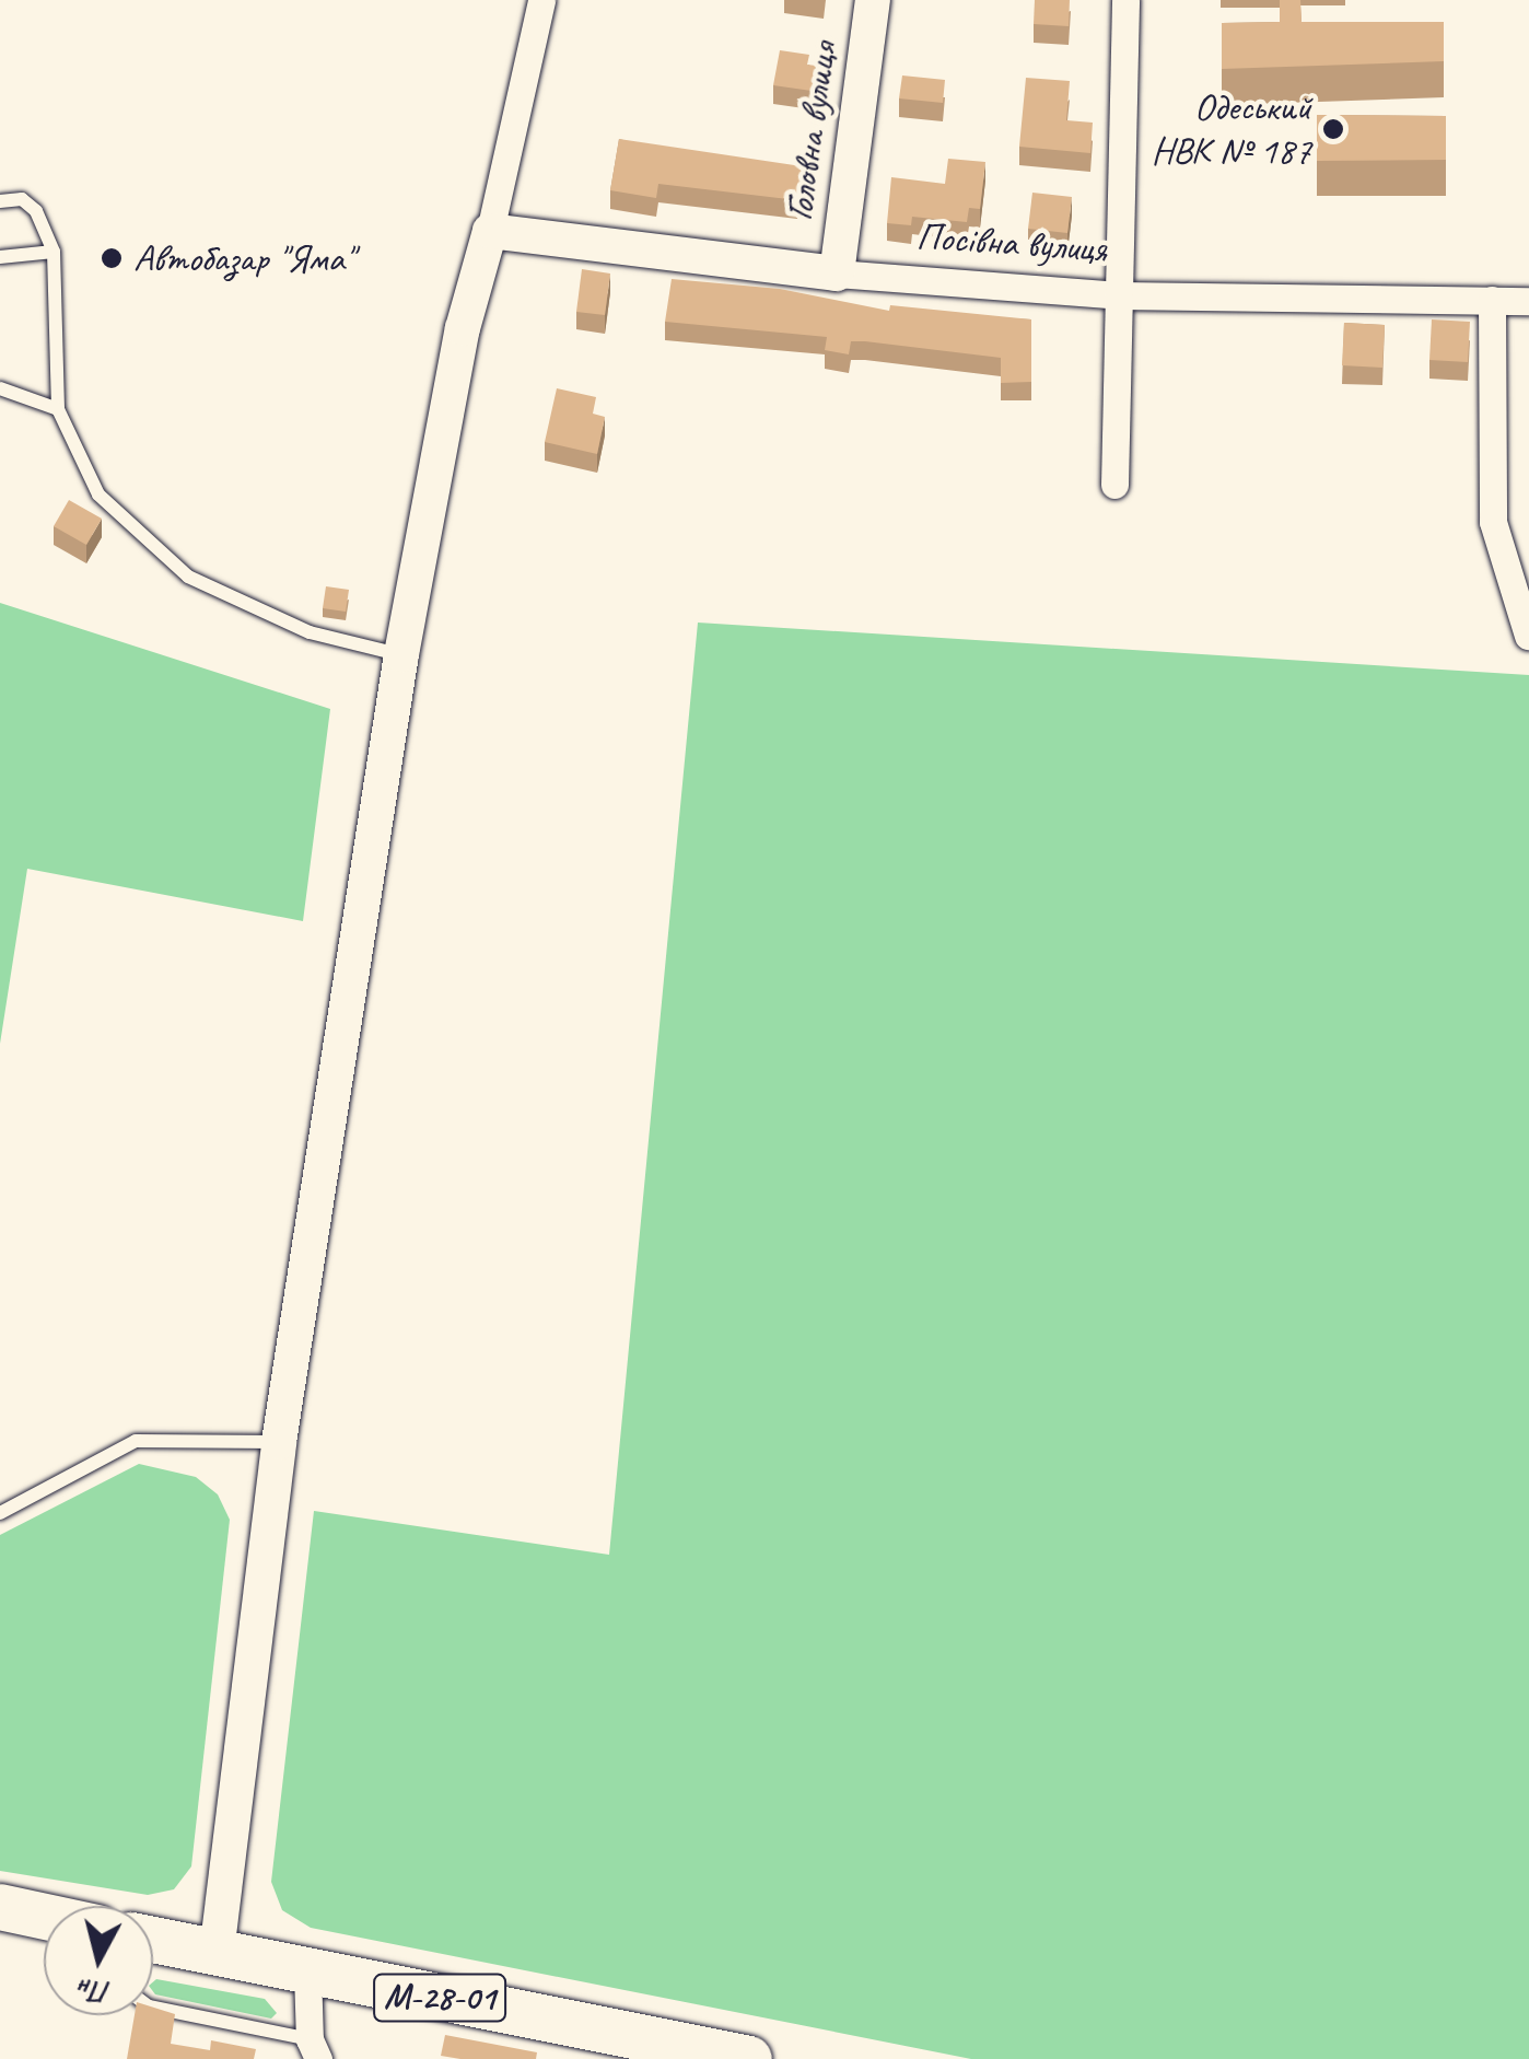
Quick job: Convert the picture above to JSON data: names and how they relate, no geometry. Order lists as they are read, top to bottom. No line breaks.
{"streets":{"highway":["М-28-01"],"street":["Головна вулиця","Посівна вулиця"]},"crossings":[["Головна вулиця","Посівна вулиця"]],"places":["Одеський НВК № 187","Автобазар \"Яма\""],"north":"bottom"}
